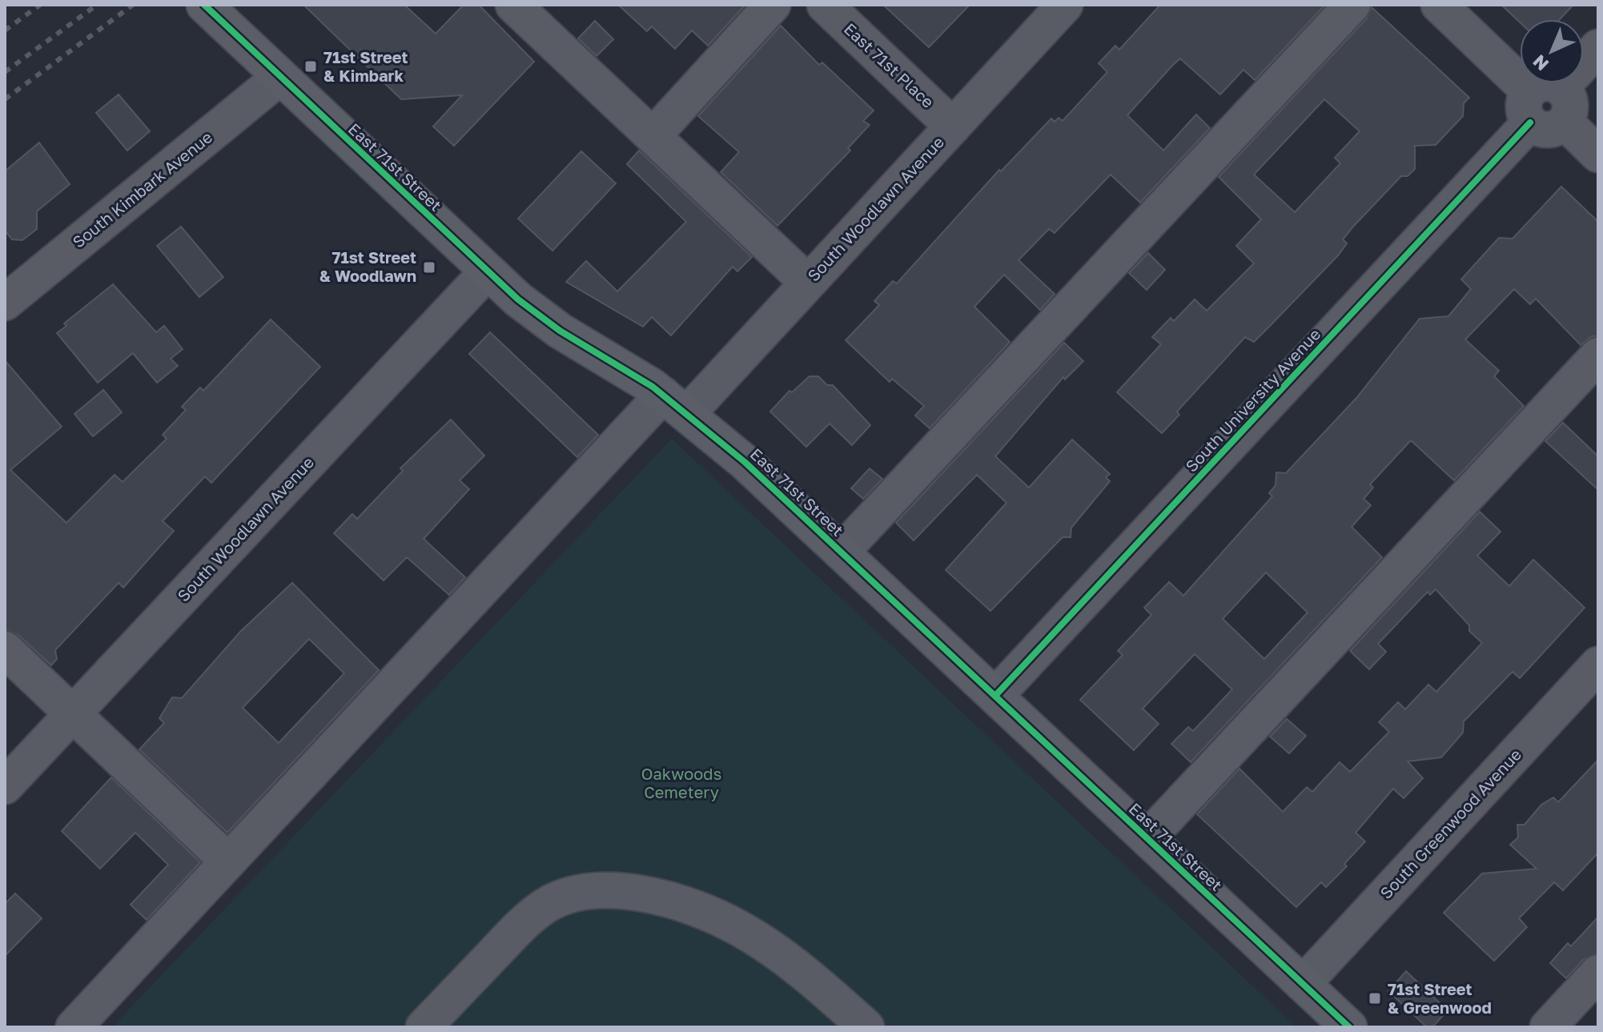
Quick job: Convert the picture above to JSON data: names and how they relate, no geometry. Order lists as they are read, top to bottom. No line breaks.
{"streets":{"main road":["East 71st Street"],"street":["East 71st Place","South Kimbark Avenue","South Woodlawn Avenue","South University Avenue","South Greenwood Avenue"]},"crossings":[["East 71st Place","South Woodlawn Avenue"],["East 71st Street","South Kimbark Avenue"],["East 71st Street","South Woodlawn Avenue"],["East 71st Street","South University Avenue"],["East 71st Street","South Greenwood Avenue"]],"parks":["Oakwoods Cemetery"],"places":{"transit":["71st Street & Kimbark","71st Street & Woodlawn","71st Street & Greenwood"]},"north":"bottom left"}
